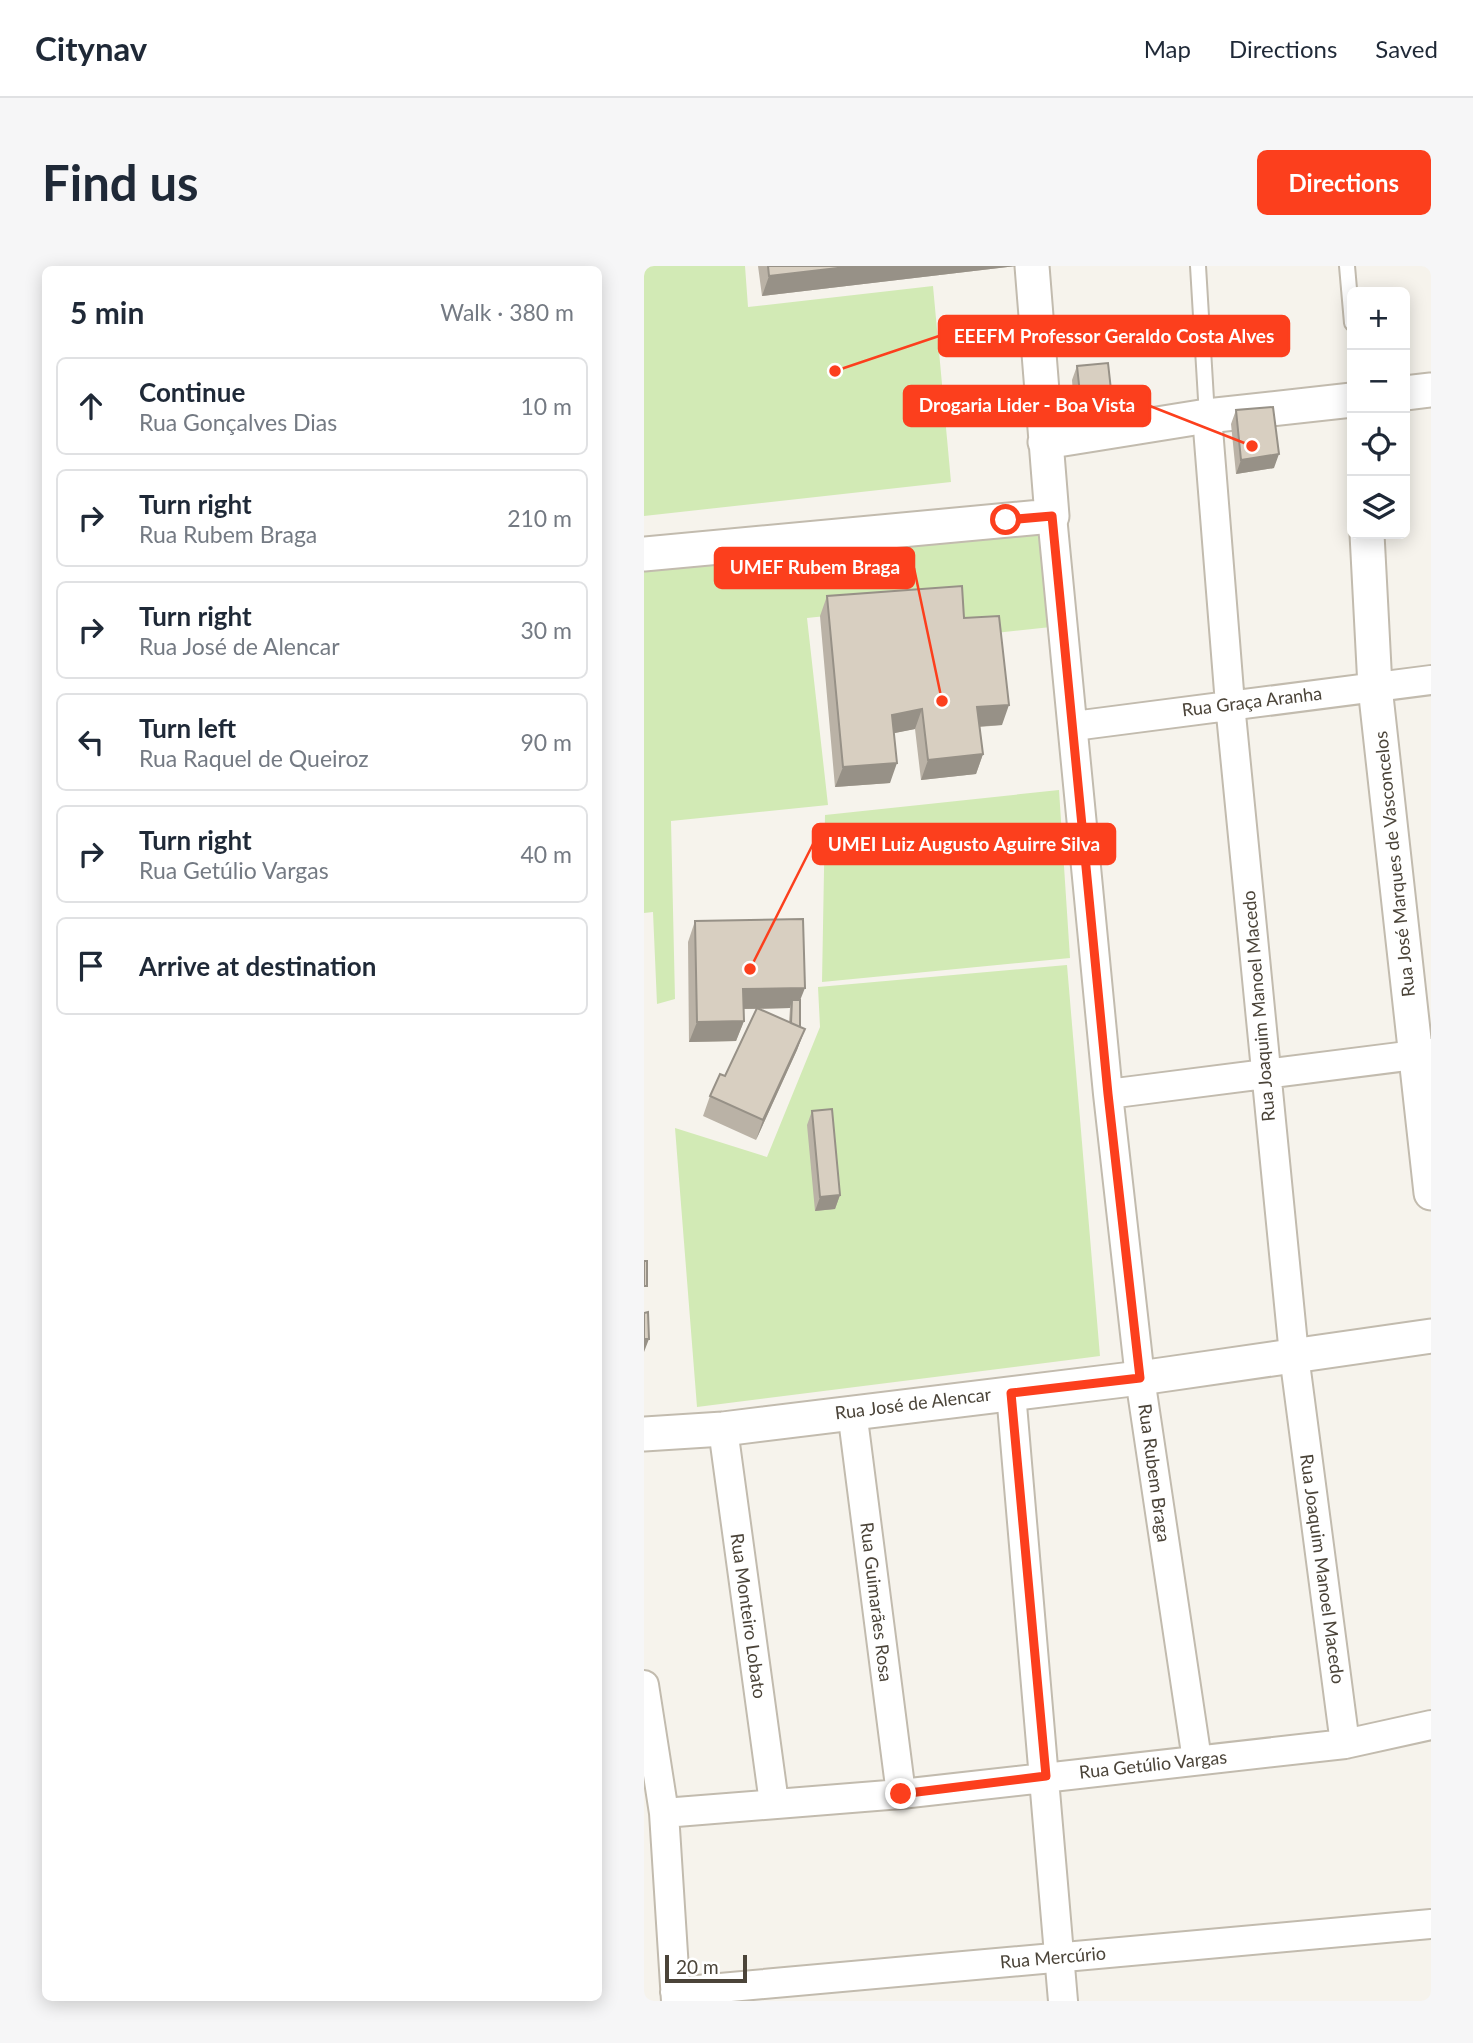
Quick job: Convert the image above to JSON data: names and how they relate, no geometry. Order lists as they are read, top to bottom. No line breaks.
{"streets":{"street":["Rua Graça Aranha","Rua José Marques de Vasconcelos","Rua Joaquim Manoel Macedo","Rua José de Alencar","Rua Rubem Braga","Rua Guimarães Rosa","Rua Monteiro Lobato","Rua Getúlio Vargas","Rua Mercúrio"]},"crossings":[["Rua Graça Aranha","Rua José Marques de Vasconcelos"],["Rua Graça Aranha","Rua Joaquim Manoel Macedo"],["Rua Graça Aranha","Rua Rubem Braga"],["Rua Joaquim Manoel Macedo","Rua José de Alencar"],["Rua Joaquim Manoel Macedo","Rua Getúlio Vargas"],["Rua José de Alencar","Rua Rubem Braga"],["Rua José de Alencar","Rua Guimarães Rosa"],["Rua José de Alencar","Rua Monteiro Lobato"],["Rua Rubem Braga","Rua Getúlio Vargas"],["Rua Guimarães Rosa","Rua Getúlio Vargas"],["Rua Monteiro Lobato","Rua Getúlio Vargas"]],"places":["EEEFM Professor Geraldo Costa Alves","Drogaria Lider - Boa Vista","UMEF Rubem Braga","UMEI Luiz Augusto Aguirre Silva"],"scale_bar":"20 m","page":{"header":"Citynav","nav":["Map","Directions","Saved"],"buttons":"Directions","title":"Find us","heading":["5 min","Walk · 380 m"],"map_buttons":["+","−"],"list":[["Continue","Rua Gonçalves Dias","10 m"],["Turn right","Rua Rubem Braga","210 m"],["Turn right","Rua José de Alencar","30 m"],["Turn left","Rua Raquel de Queiroz","90 m"],["Turn right","Rua Getúlio Vargas","40 m"],"Arrive at destination"],"scale":"20 m"}}
